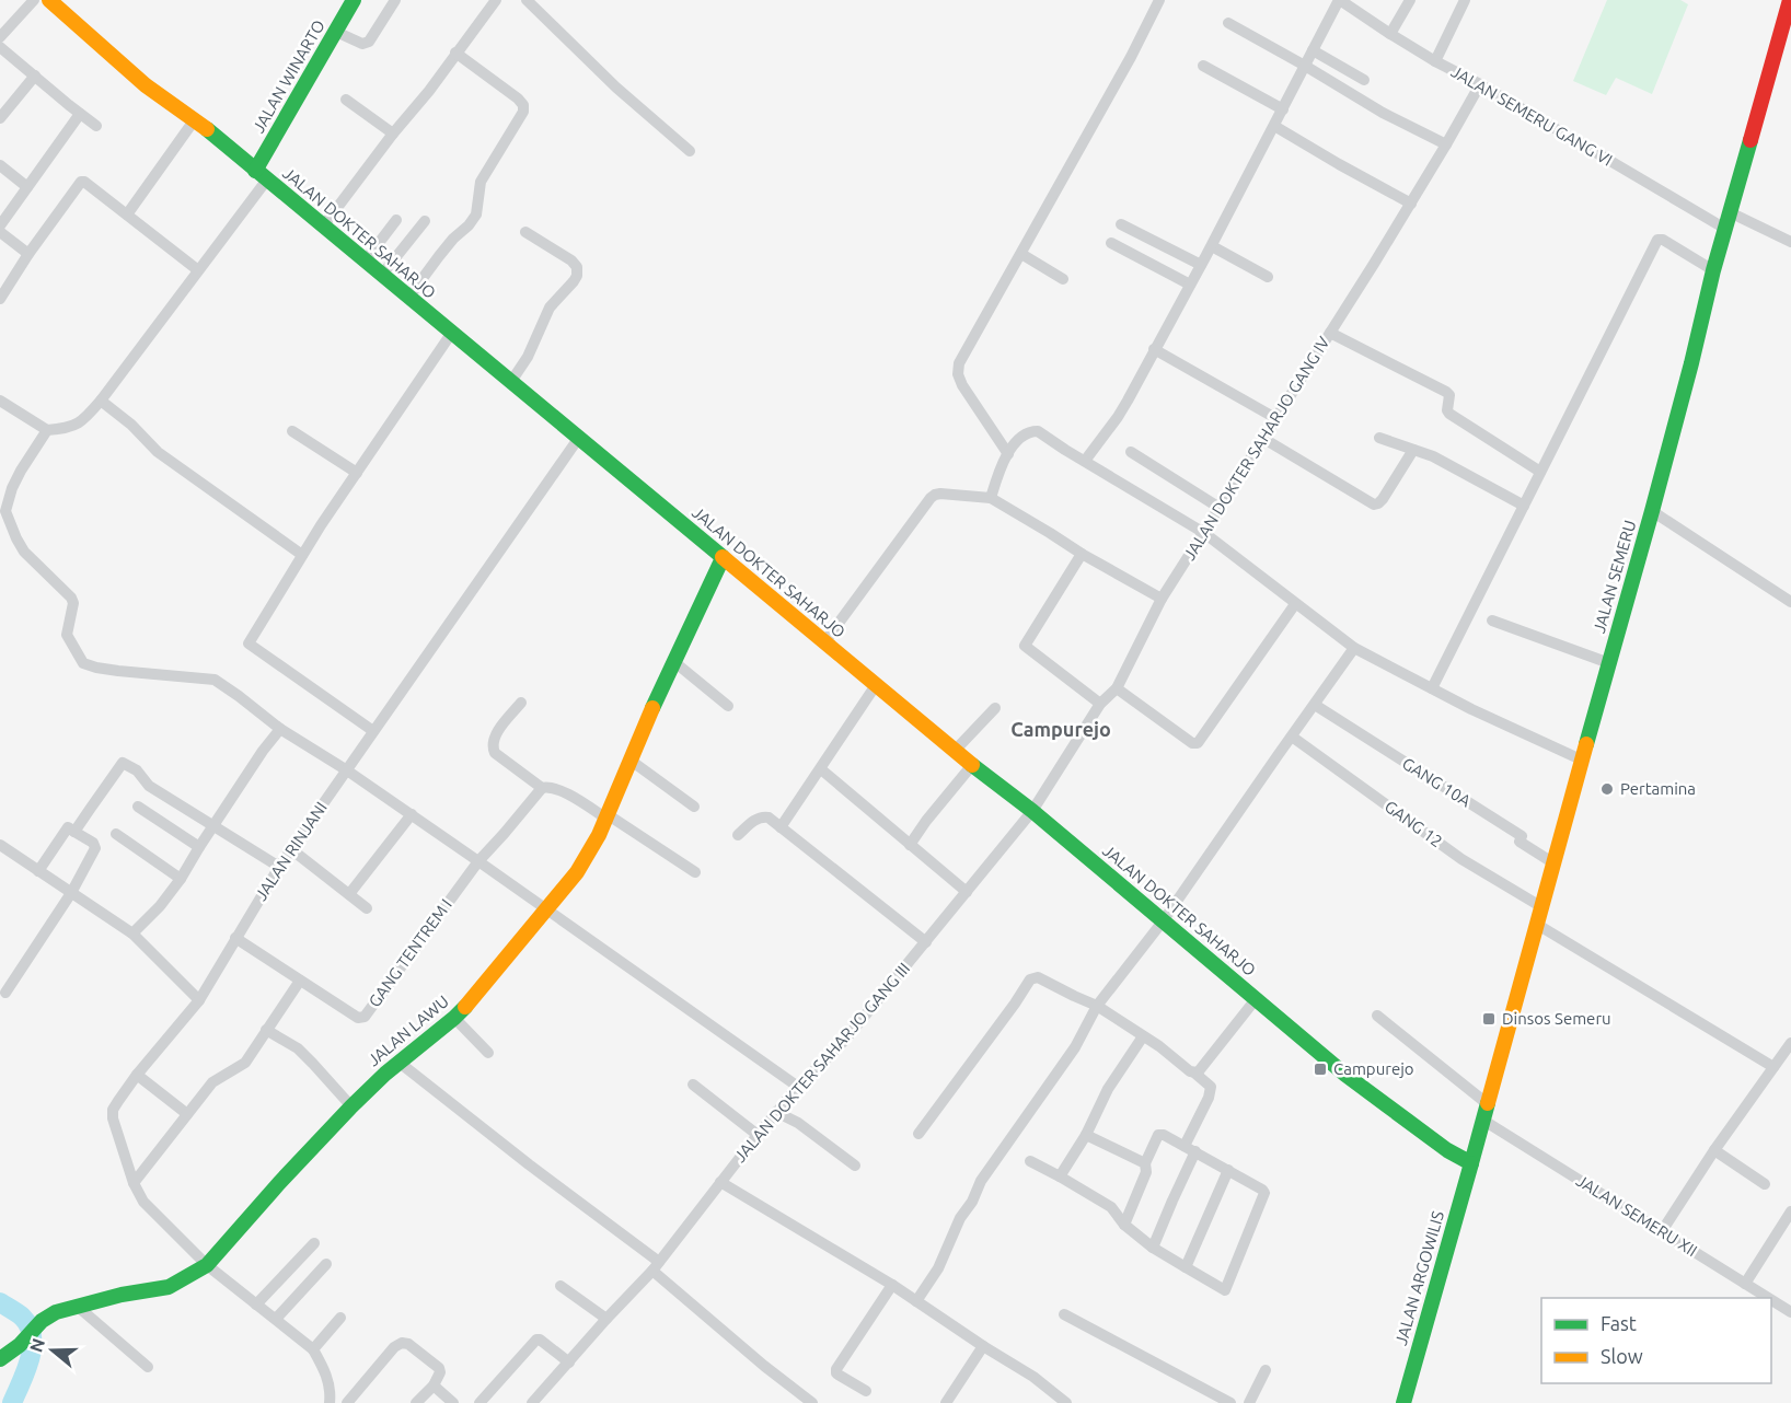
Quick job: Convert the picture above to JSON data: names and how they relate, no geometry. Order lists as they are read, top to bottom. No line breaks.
{"streets":{"main road":["JALAN WINARTO","JALAN DOKTER SAHARJO","JALAN SEMERU","JALAN LAWU","JALAN ARGOWILIS"],"street":["JALAN SEMERU GANG VI","JALAN DOKTER SAHARJO GANG IV","GANG 10A","GANG 12","JALAN RINJANI","GANG TENTREM I","JALAN DOKTER SAHARJO GANG III","JALAN SEMERU XII"]},"crossings":[["JALAN WINARTO","JALAN DOKTER SAHARJO"],["JALAN SEMERU GANG VI","JALAN DOKTER SAHARJO GANG IV"],["JALAN SEMERU GANG VI","JALAN SEMERU"],["JALAN DOKTER SAHARJO","JALAN DOKTER SAHARJO GANG IV"],["JALAN DOKTER SAHARJO","JALAN SEMERU"],["JALAN DOKTER SAHARJO","JALAN RINJANI"],["JALAN DOKTER SAHARJO","JALAN LAWU"],["JALAN DOKTER SAHARJO","JALAN DOKTER SAHARJO GANG III"],["JALAN DOKTER SAHARJO","JALAN ARGOWILIS"],["JALAN DOKTER SAHARJO GANG IV","JALAN DOKTER SAHARJO GANG III"],["JALAN SEMERU","GANG 10A"],["JALAN SEMERU","GANG 12"],["JALAN SEMERU","JALAN SEMERU XII"],["JALAN SEMERU","JALAN ARGOWILIS"],["JALAN RINJANI","GANG TENTREM I"],["JALAN RINJANI","JALAN LAWU"]],"districts":["Campurejo"],"places":{"other":["Pertamina"],"transit":["Dinsos Semeru","Campurejo"]},"legend":["Fast","Slow"],"north":"left"}
